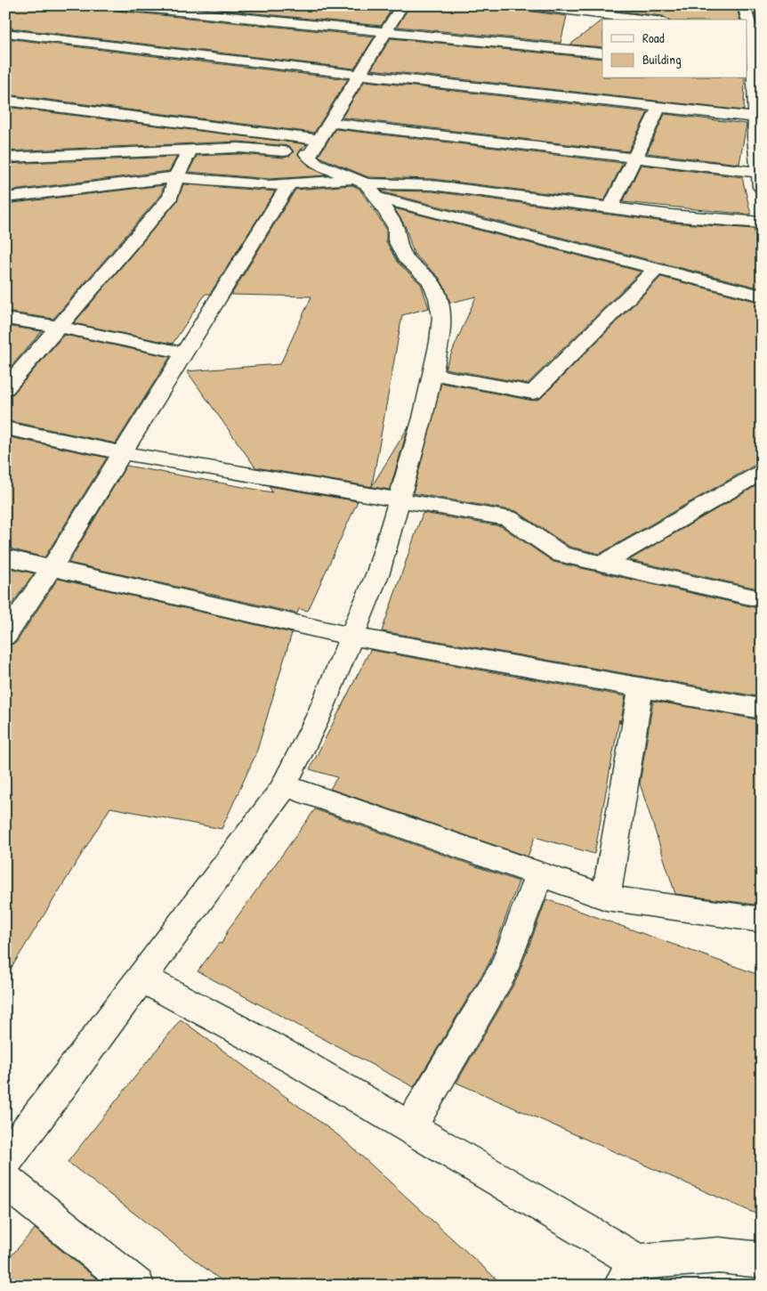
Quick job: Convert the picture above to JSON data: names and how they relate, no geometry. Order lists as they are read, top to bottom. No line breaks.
{"legend":["Road","Building"]}
